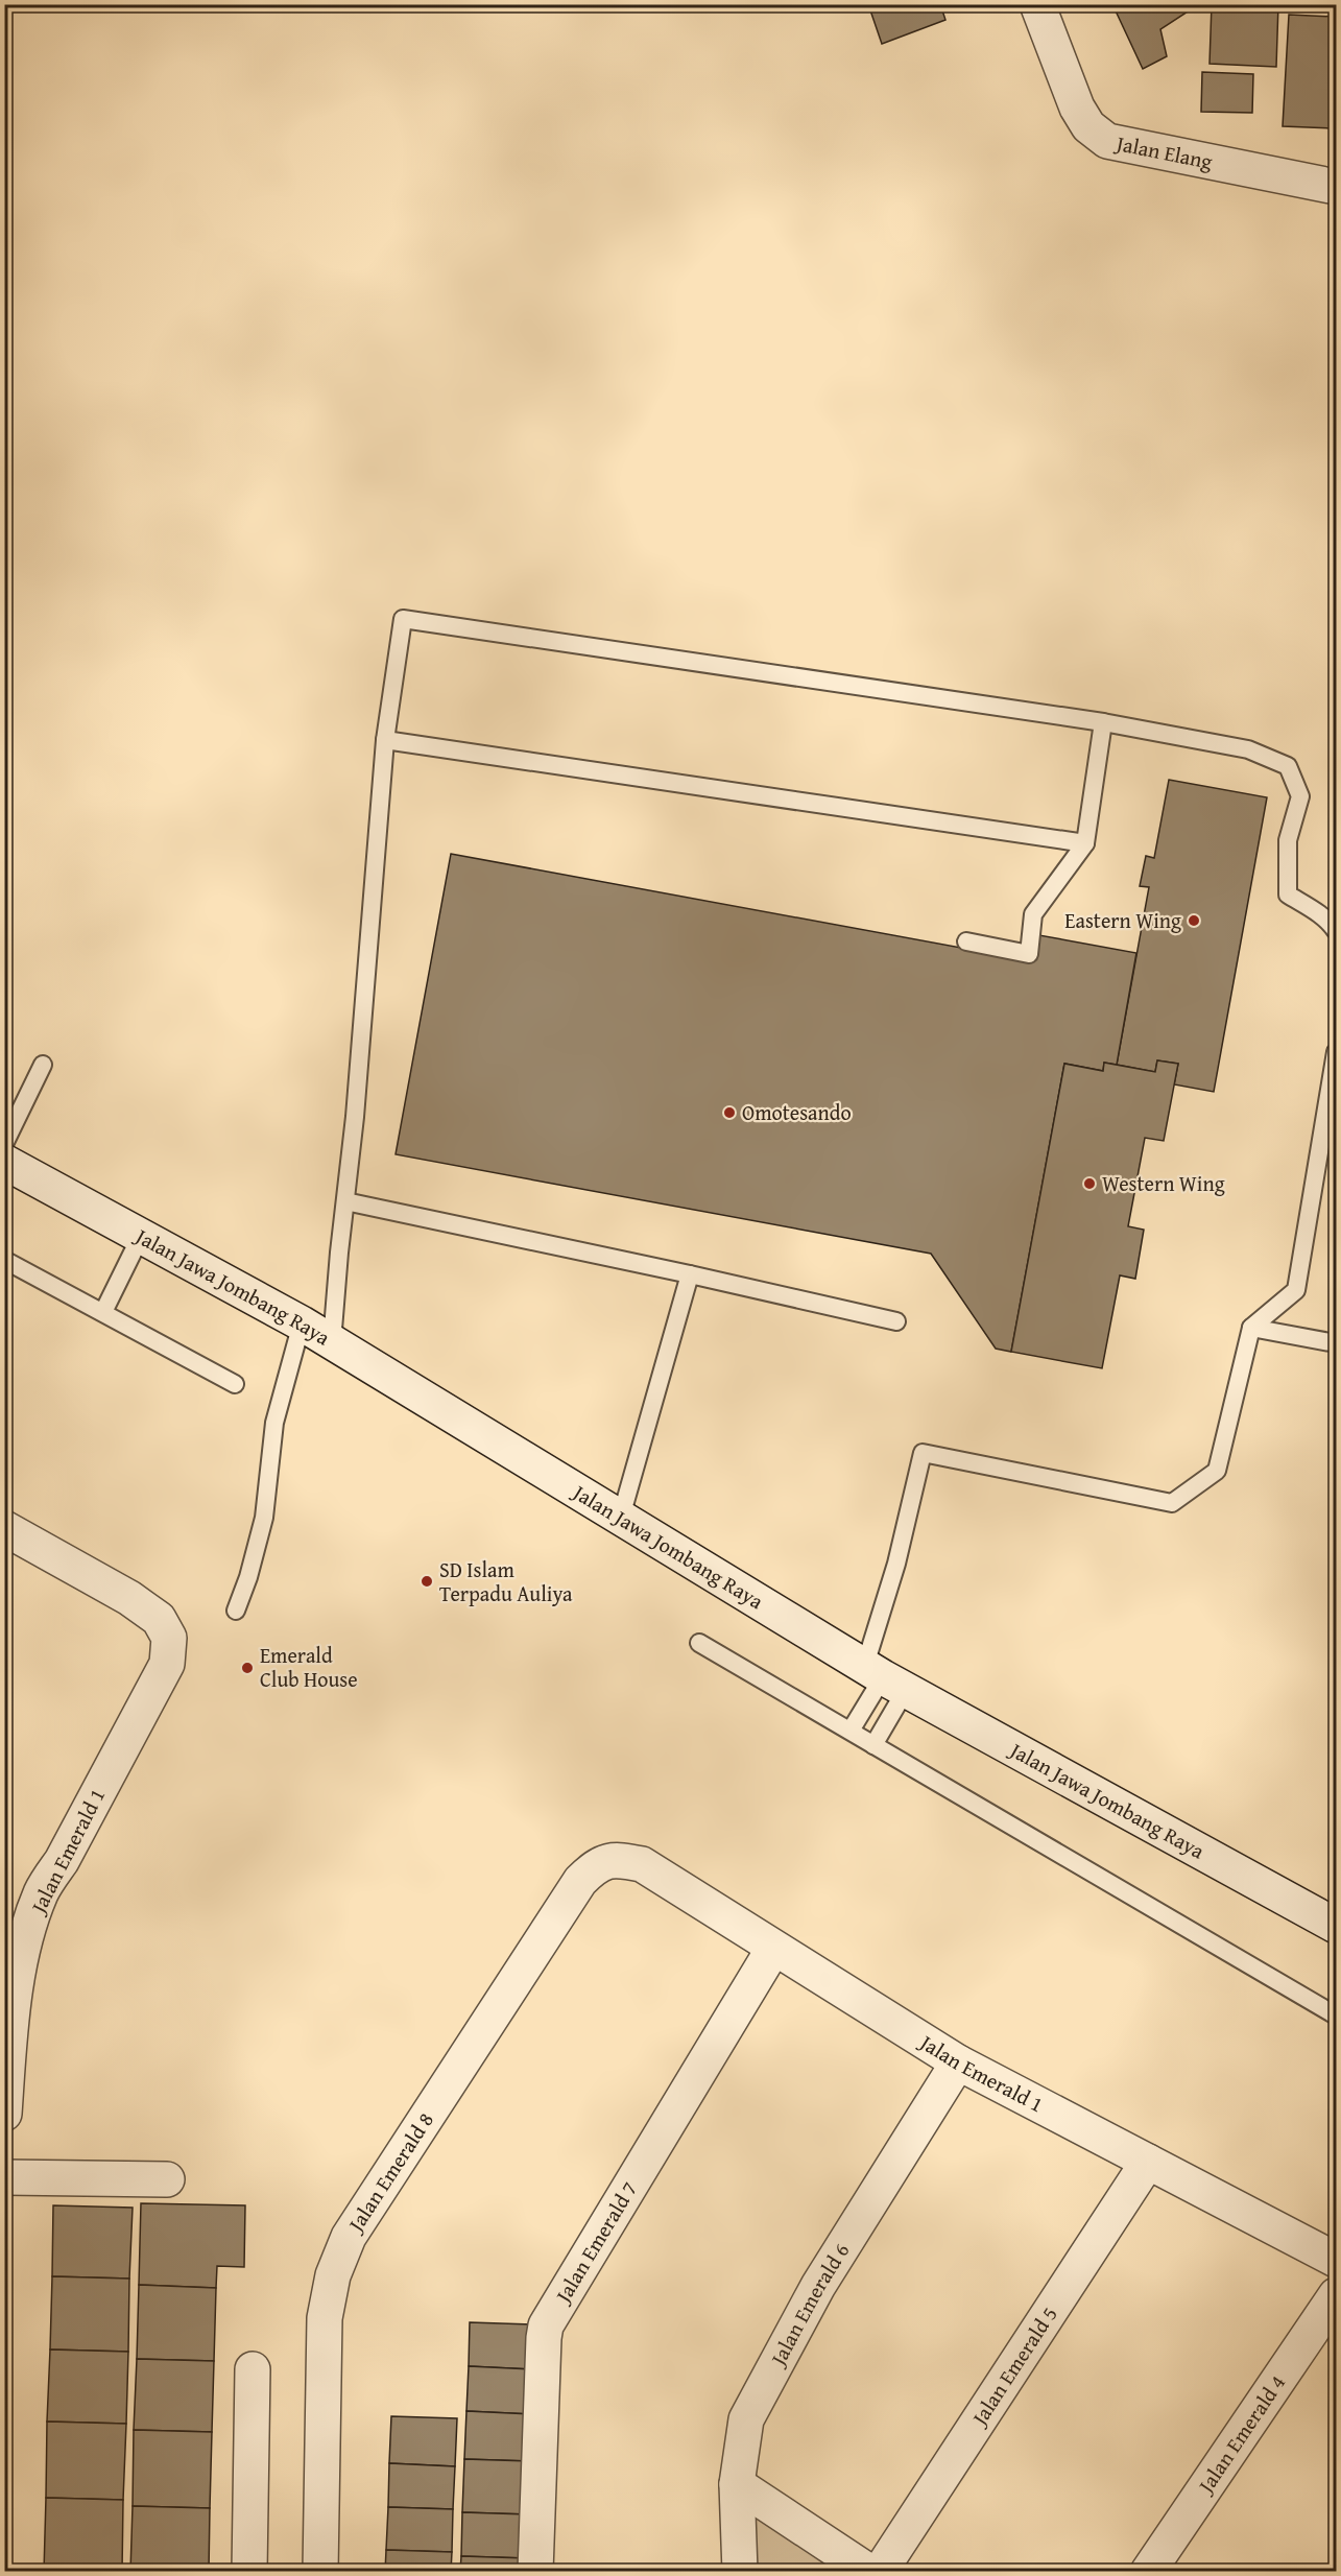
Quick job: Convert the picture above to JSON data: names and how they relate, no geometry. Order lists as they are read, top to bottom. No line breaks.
{"streets":{"street":["Jalan Elang","Jalan Jawa Jombang Raya","Jalan Emerald 1","Jalan Emerald 8","Jalan Emerald 7","Jalan Emerald 6","Jalan Emerald 5","Jalan Emerald 4"]},"crossings":[["Jalan Emerald 1","Jalan Emerald 8"],["Jalan Emerald 1","Jalan Emerald 7"],["Jalan Emerald 1","Jalan Emerald 6"],["Jalan Emerald 1","Jalan Emerald 5"]],"places":["Eastern Wing","Omotesando","Western Wing","SD Islam Terpadu Auliya","Emerald Club House"]}
